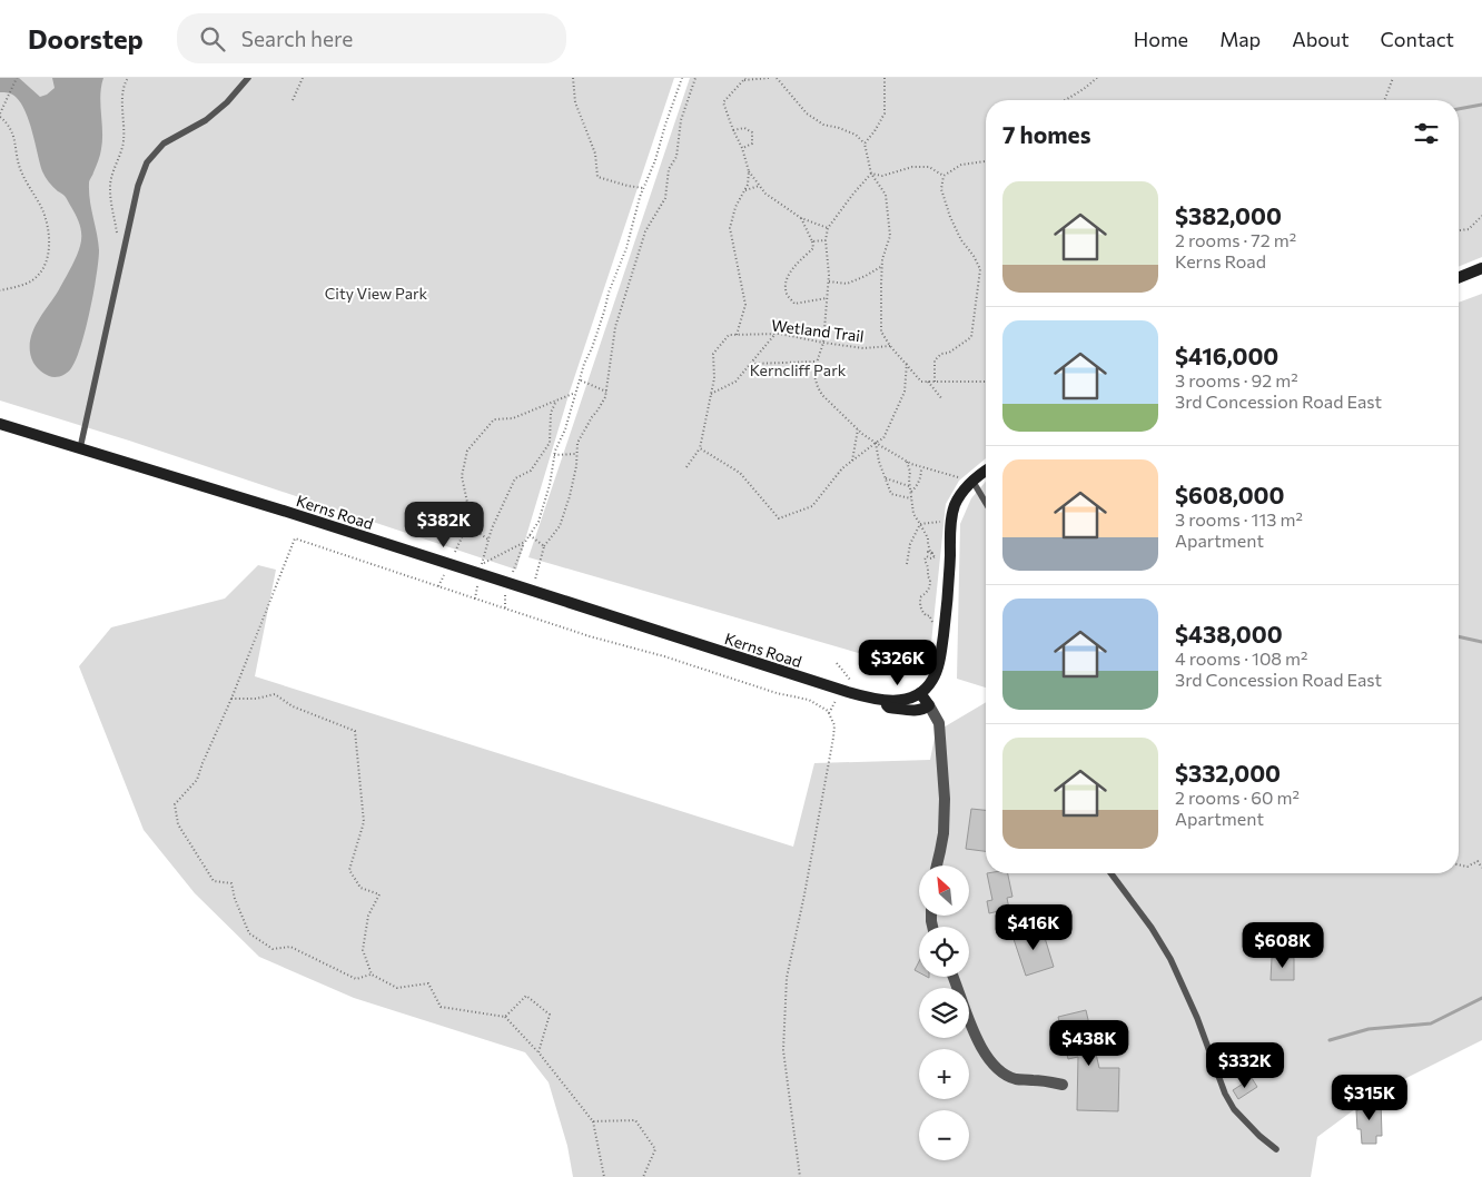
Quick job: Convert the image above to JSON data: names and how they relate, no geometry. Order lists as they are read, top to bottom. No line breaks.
{"streets":{"street":["Kerns Road"],"path":["Wetland Trail"]},"parks":["City View Park","Kerncliff Park"],"north":"top left","page":{"header":"Doorstep","search":"Search here","nav":["Home","Map","About","Contact"],"heading":"7 homes","list":[{"name":"$382,000","note":"2 rooms · 72 m² · Kerns Road"},{"name":"$416,000","note":"3 rooms · 92 m² · 3rd Concession Road East"},{"name":"$608,000","note":"3 rooms · 113 m² · Apartment"},{"name":"$438,000","note":"4 rooms · 108 m² · 3rd Concession Road East"},{"name":"$332,000","note":"2 rooms · 60 m² · Apartment"}],"price":["$382K","$326K","$416K","$608K","$438K","$332K","$315K"],"map_buttons":["+","−"]}}
